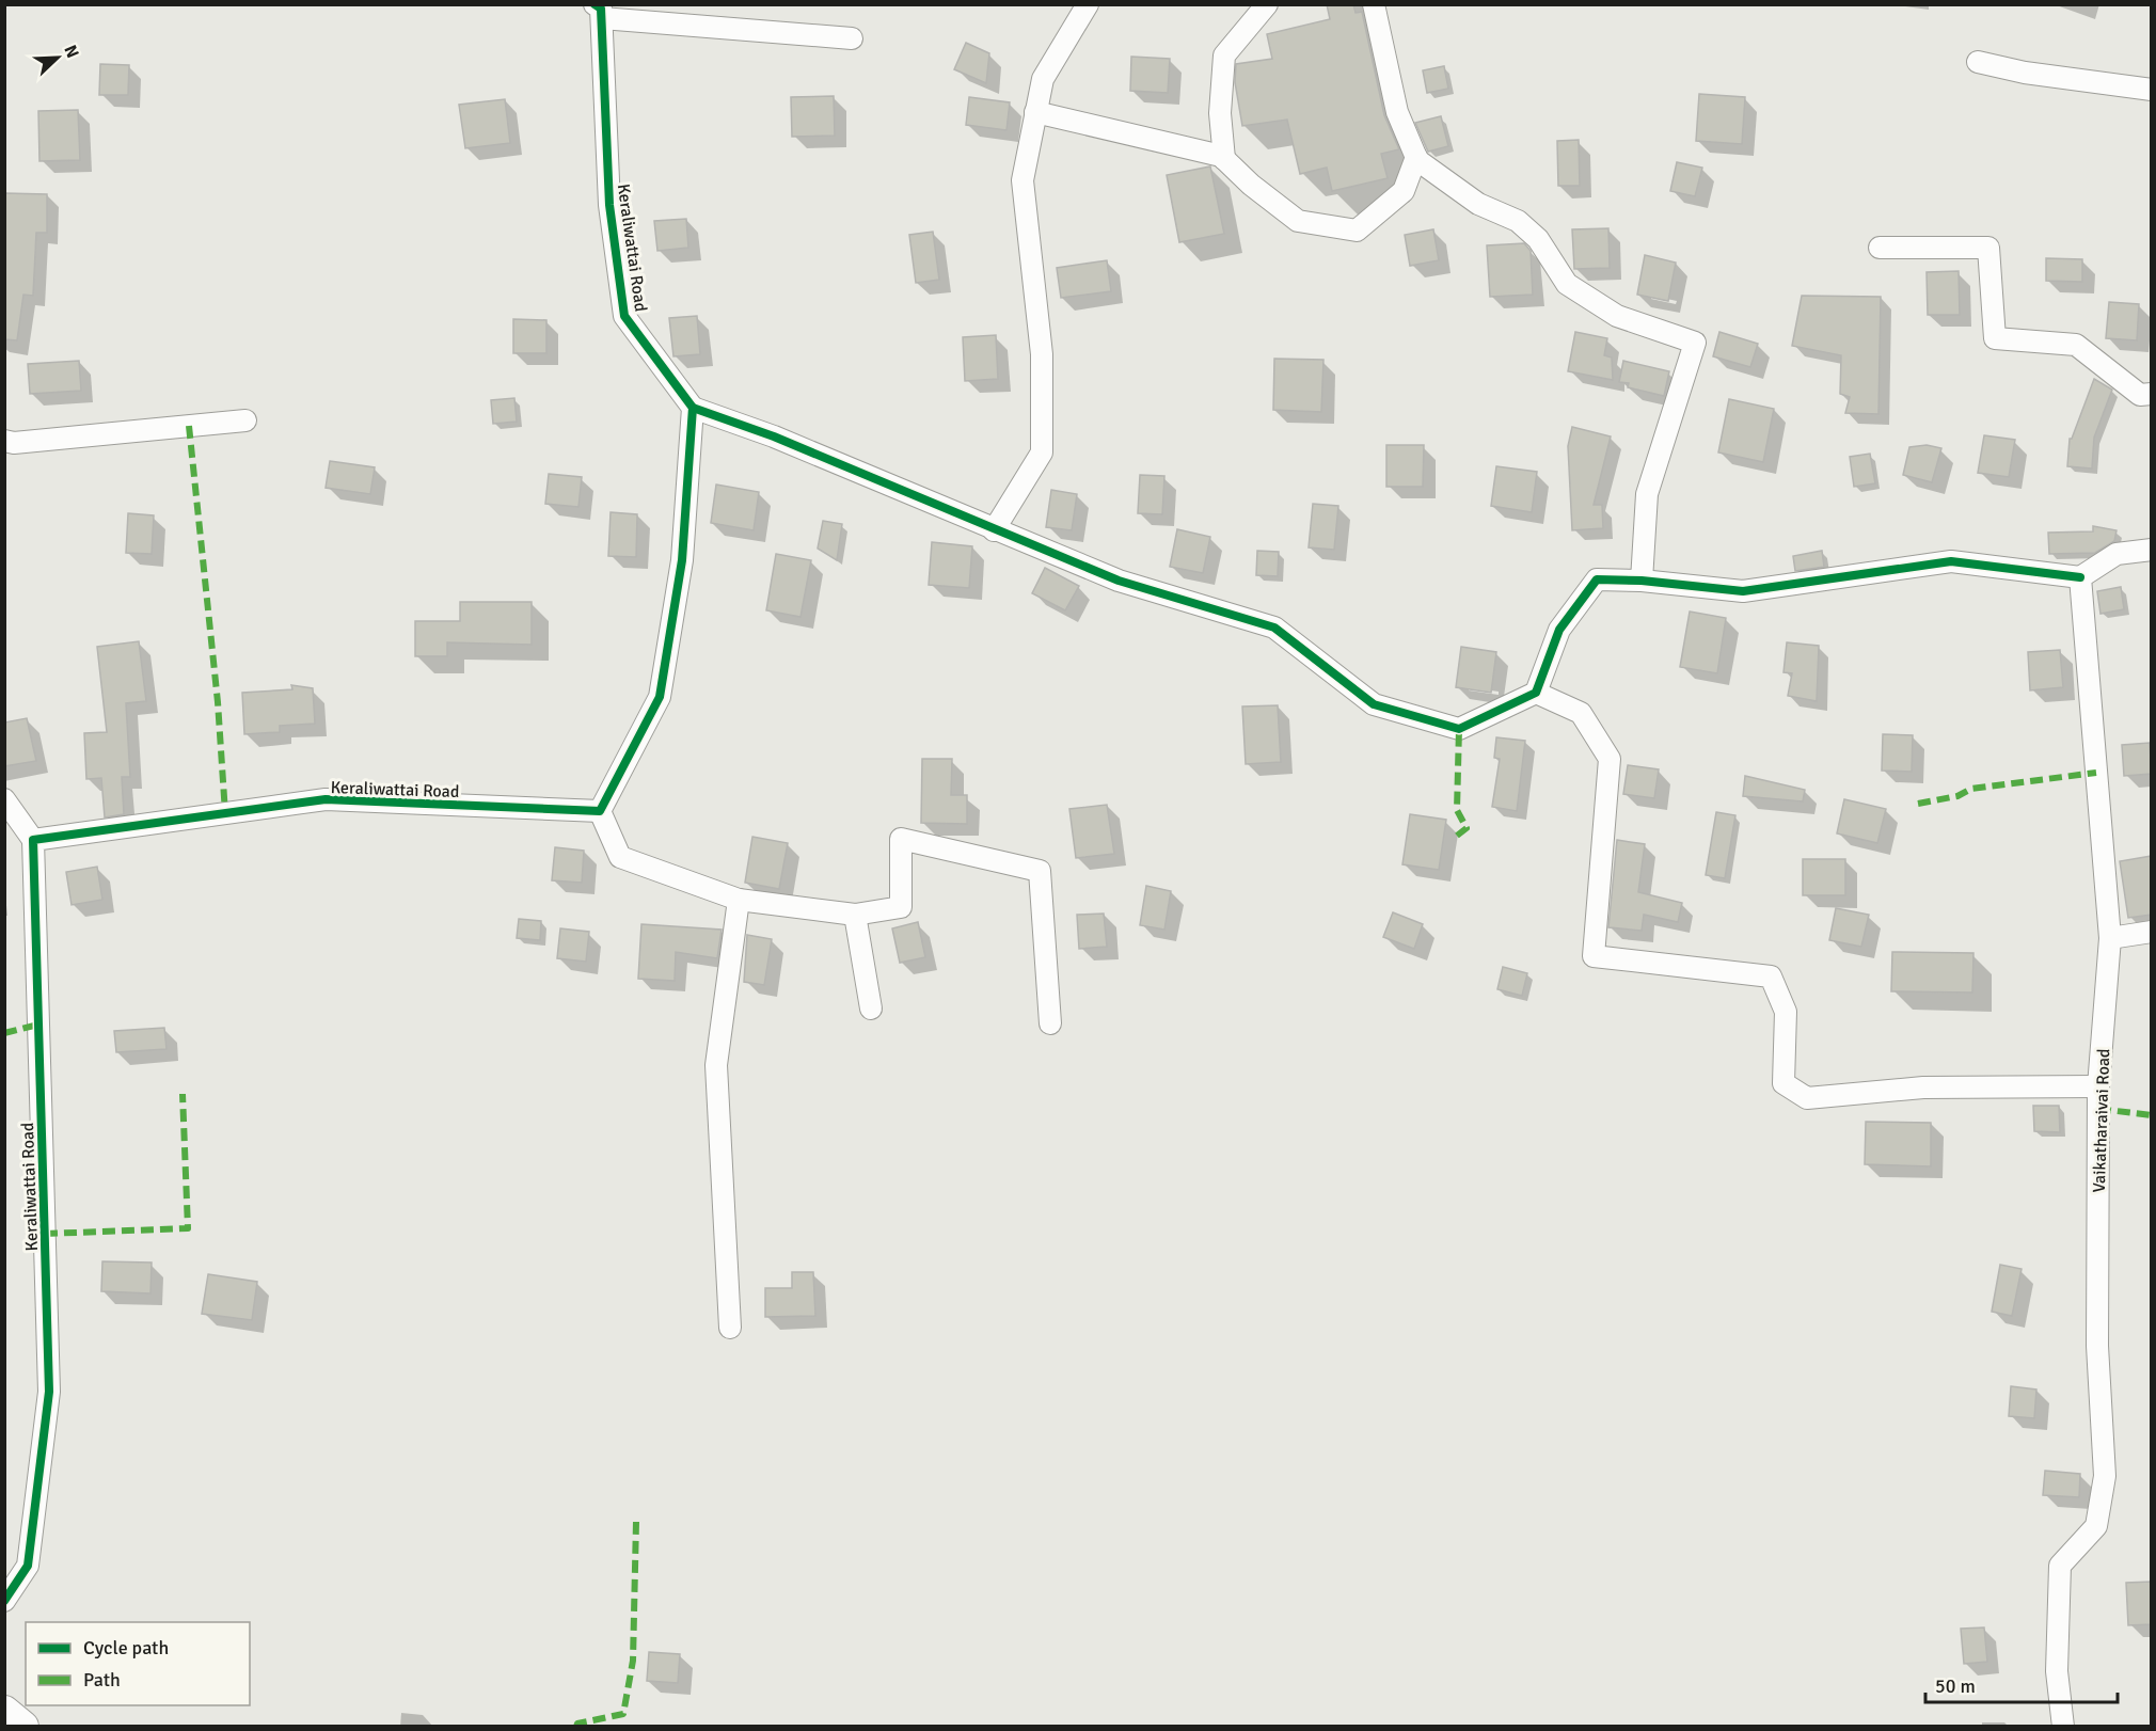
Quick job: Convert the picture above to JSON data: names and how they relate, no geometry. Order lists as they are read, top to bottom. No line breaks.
{"streets":{"street":["Keraliwattai Road","Vaikatharaivai Road"]},"legend":["Cycle path","Path"],"scale_bar":"50 m","north":"top right"}
